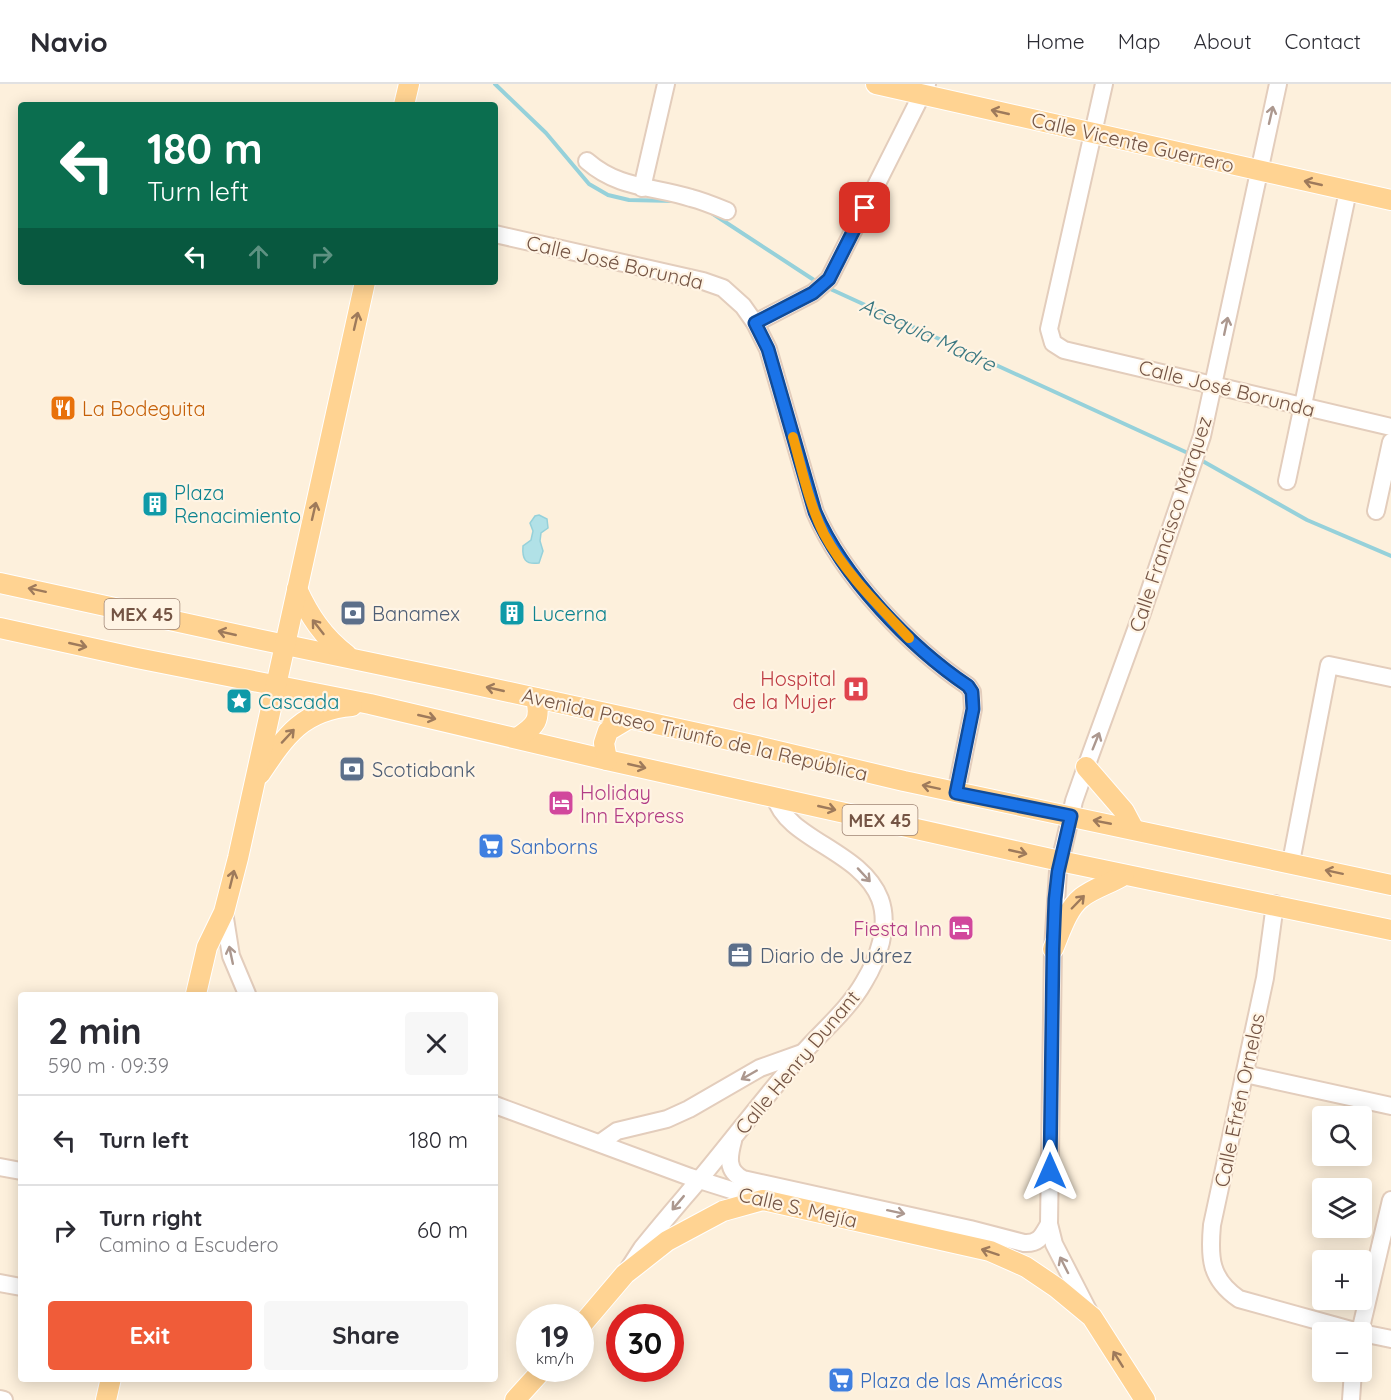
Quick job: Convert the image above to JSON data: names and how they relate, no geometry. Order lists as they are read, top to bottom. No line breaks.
{"streets":{"main road":["Calle Vicente Guerrero","MEX 45","Avenida Paseo Triunfo de la República","Calle Henry Dunant","Calle S. Mejía"],"street":["Calle José Borunda","Calle Francisco Márquez","Calle Efrén Ornelas"]},"crossings":[["Calle Vicente Guerrero","Calle José Borunda"],["Calle Vicente Guerrero","Calle Francisco Márquez"],["Calle José Borunda","Calle Francisco Márquez"],["Calle José Borunda","Avenida Paseo Triunfo de la República"],["Calle Francisco Márquez","MEX 45"],["Calle Francisco Márquez","Avenida Paseo Triunfo de la República"],["Calle Francisco Márquez","Calle S. Mejía"],["MEX 45","Calle Henry Dunant"],["MEX 45","Calle Efrén Ornelas"],["Calle Henry Dunant","Calle S. Mejía"]],"one_way":["Calle Vicente Guerrero","Calle S. Mejía"],"water":["Acequia Madre"],"places":{"restaurant":["La Bodeguita"],"building":["Plaza Renacimiento","Lucerna"],"bank":["Banamex","Scotiabank"],"hospital":["Hospital de la Mujer"],"place":["Cascada"],"hotel":["Holiday Inn Express","Fiesta Inn"],"supermarket":["Sanborns","Plaza de las Américas"],"office":["Diario de Juárez"]},"page":{"header":"Navio","nav":["Home","Map","About","Contact"],"turn":["180 m","Turn left"],"heading":["2 min","590 m · 09:39"],"list":[{"name":"Turn left","value":"180 m"},{"name":"Turn right","note":"Camino a Escudero","value":"60 m"}],"map_buttons":["+","−"],"buttons":["Exit","Share"],"speed":"19 km/h","limit":"30"}}
